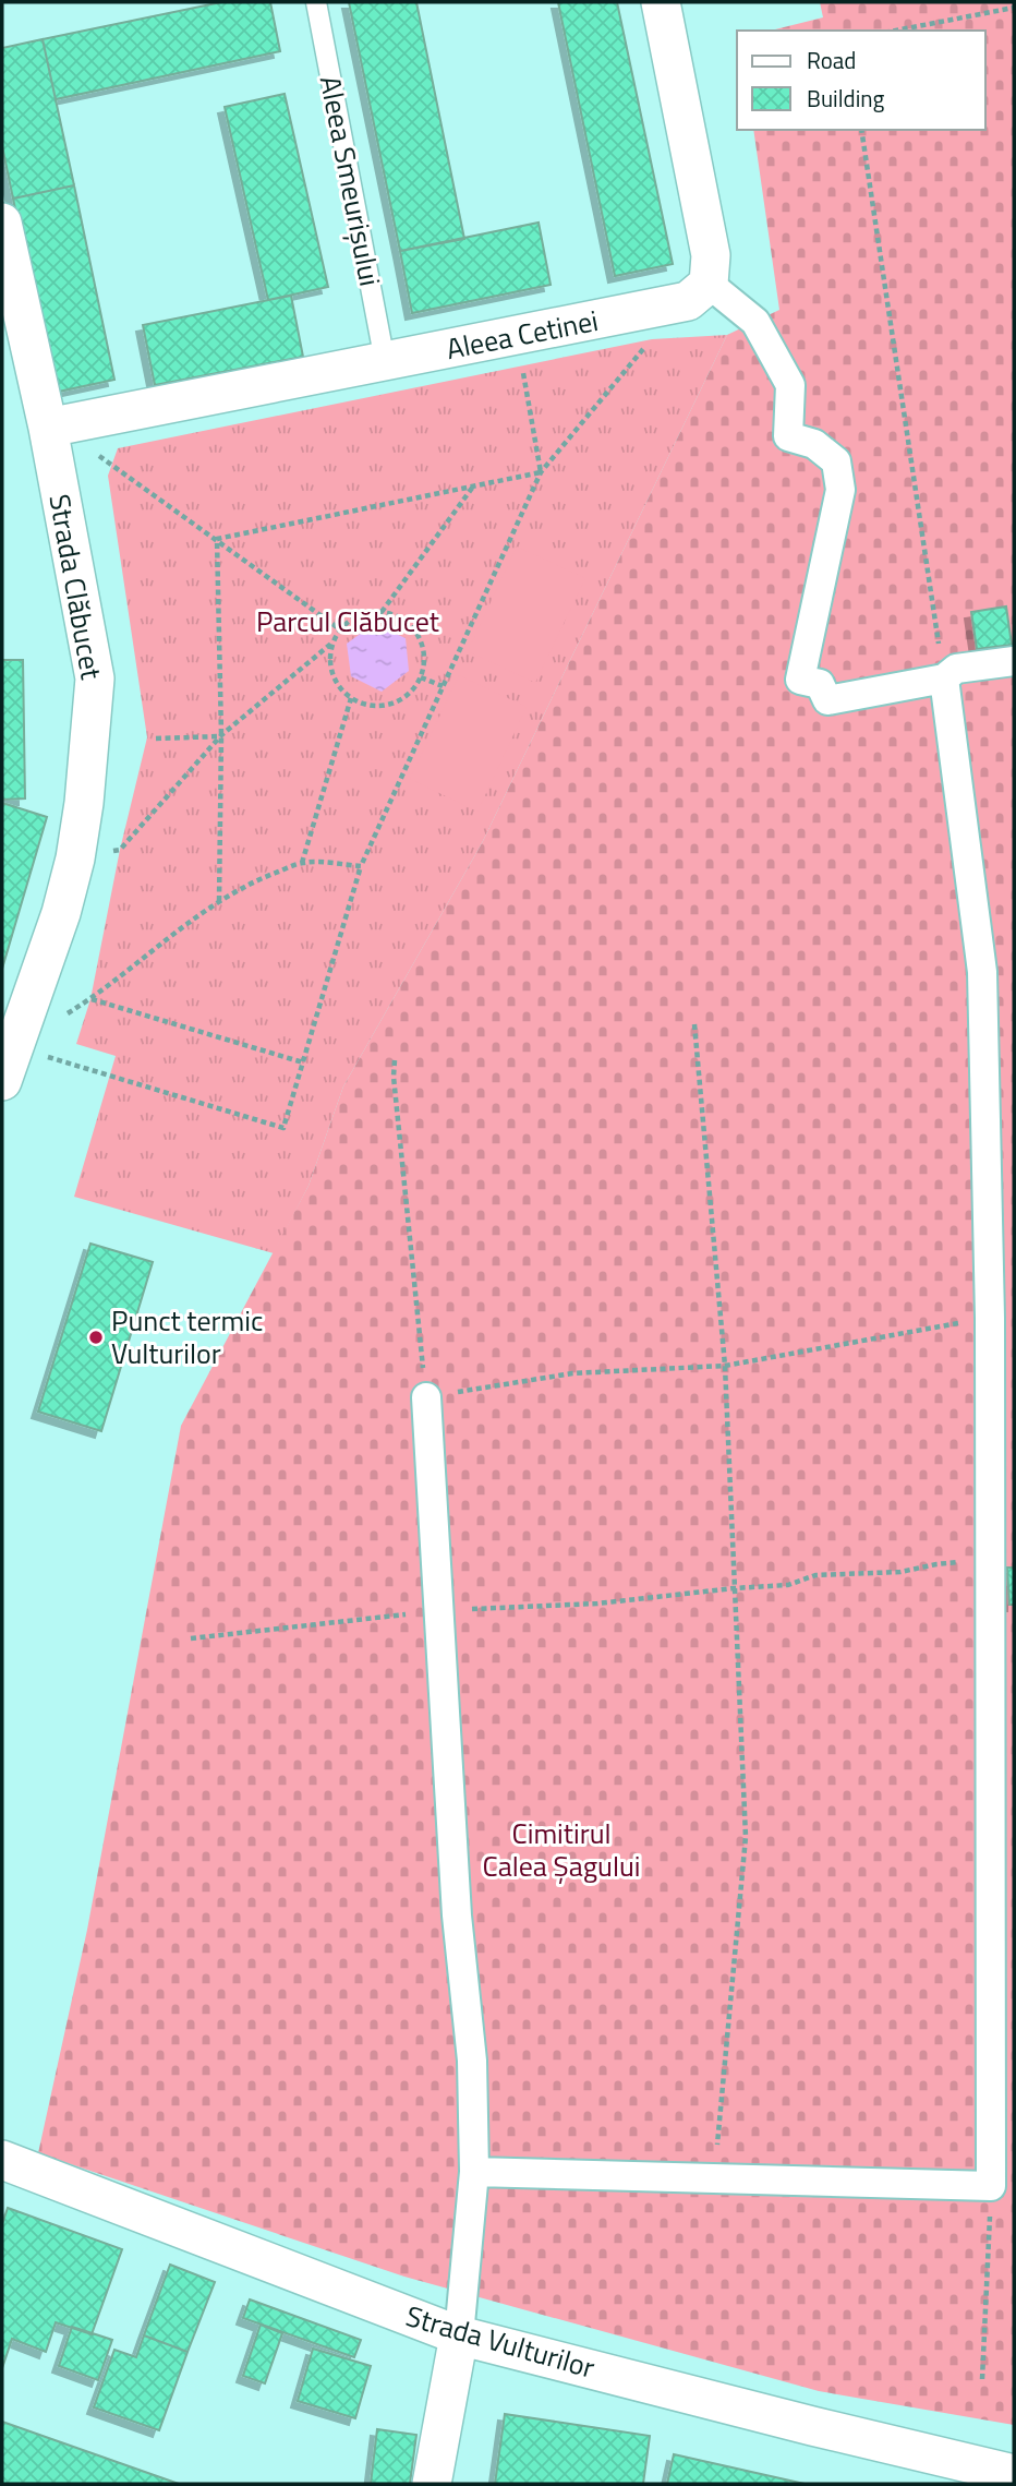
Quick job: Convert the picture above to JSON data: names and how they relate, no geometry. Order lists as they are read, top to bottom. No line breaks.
{"streets":{"street":["Aleea Cetinei","Strada Clăbucet","Strada Vulturilor"],"lane":["Aleea Smeurișului"]},"crossings":[["Aleea Smeurișului","Aleea Cetinei"],["Aleea Cetinei","Strada Clăbucet"]],"parks":["Parcul Clăbucet","Cimitirul Calea Șagului"],"places":["Punct termic Vulturilor"],"legend":["Road","Building"]}
